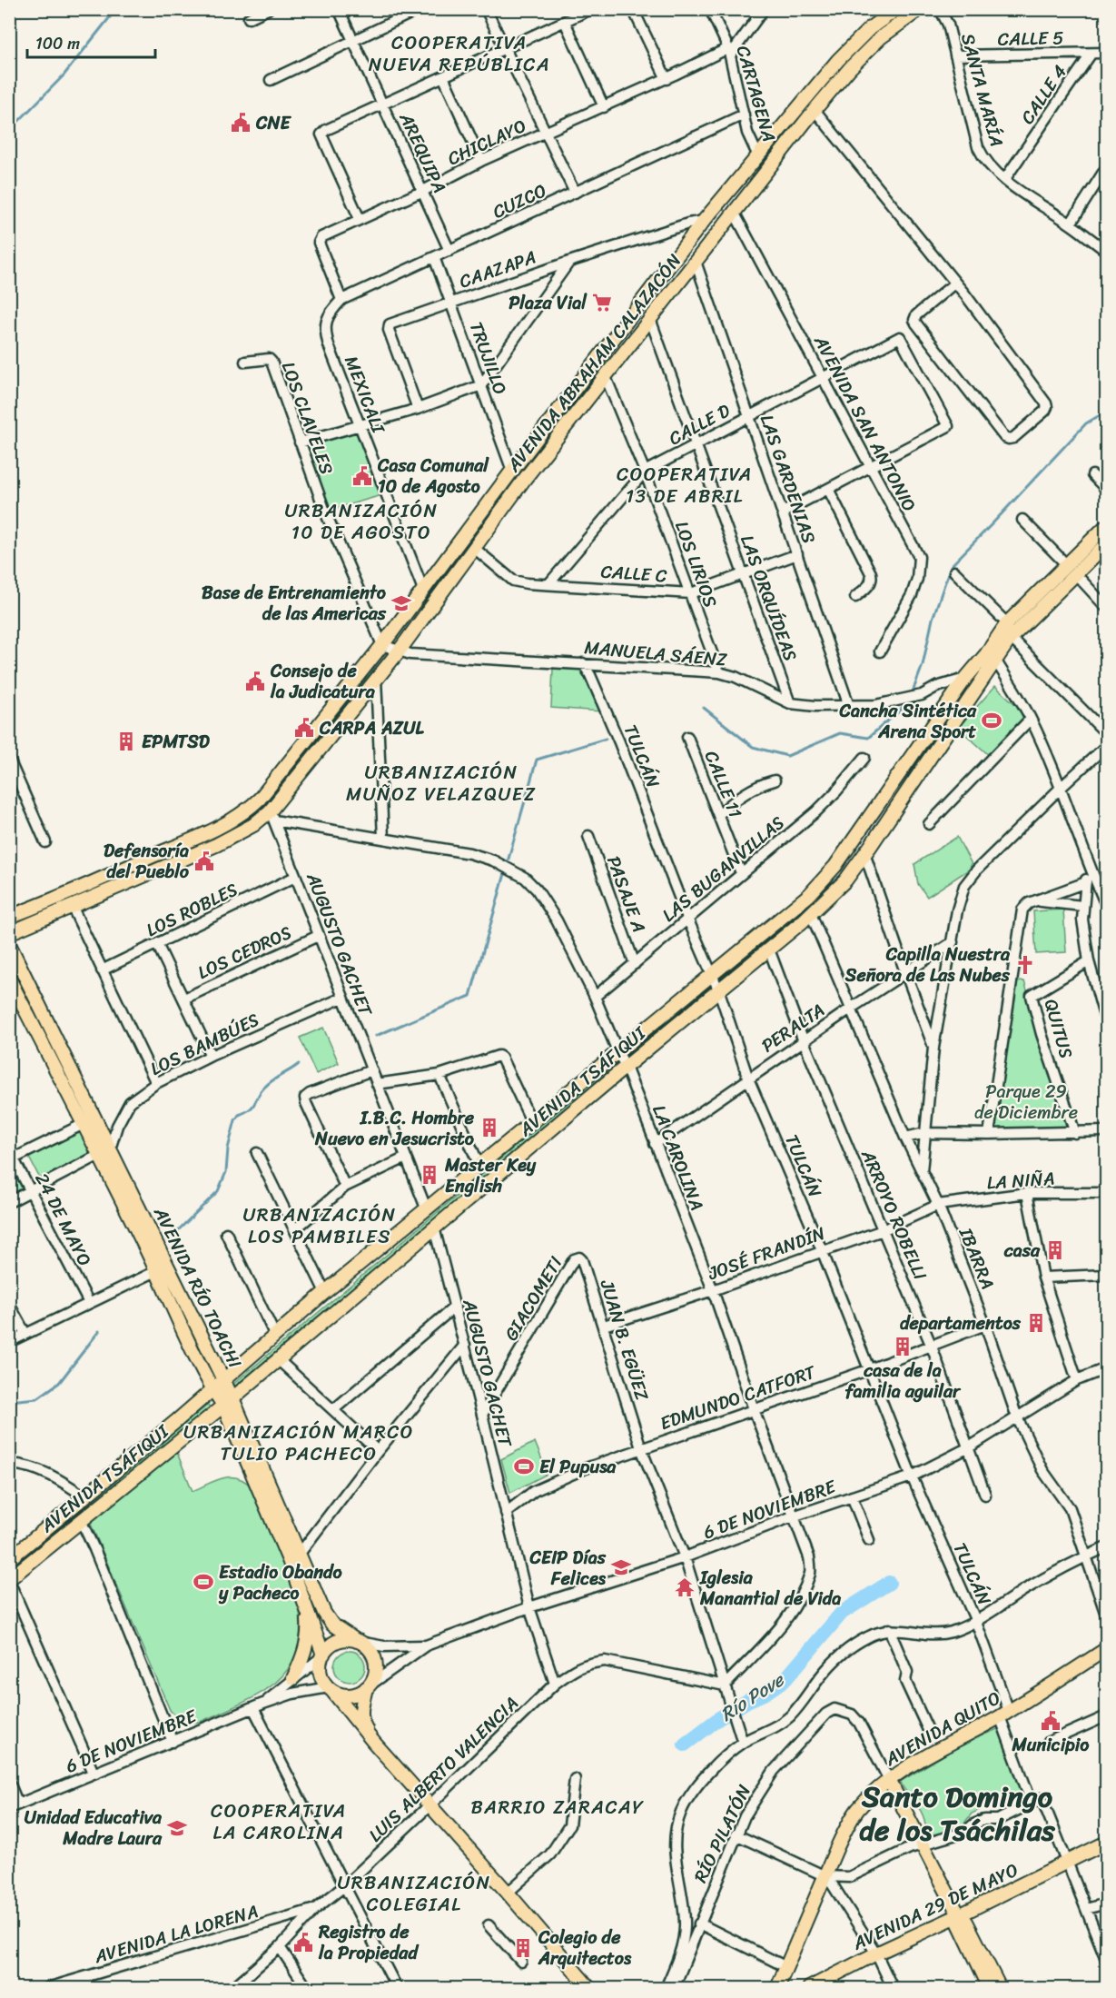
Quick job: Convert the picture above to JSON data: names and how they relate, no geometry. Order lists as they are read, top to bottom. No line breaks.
{"streets":{"main road":["AVENIDA ABRAHAM CALAZACÓN","AVENIDA TSÁFIQUI","AVENIDA RÍO TOACHI","AVENIDA QUITO","AVENIDA 29 DE MAYO"],"street":["CALLE 5","SANTA MARÍA","CARTAGENA","CALLE 4","CHICLAYO","AREQUIPA","CUZCO","CAAZAPA","TRUJILLO","MEXICALI","LOS CLAVELES","AVENIDA SAN ANTONIO","CALLE D","LAS GARDENIAS","LOS LIRIOS","CALLE C","LAS ORQUÍDEAS","MANUELA SÁENZ","TULCÁN","CALLE 11","LAS BUGANVILLAS","PASAJE A","LOS ROBLES","AUGUSTO GACHET","LOS CEDROS","PERALTA","QUITUS","LOS BAMBÚES","LA CAROLINA","LA NIÑA","ARROYO ROBELLI","24 DE MAYO","JOSÉ FRANDÍN","IBARRA","GIACOMETI","JUAN B. EGÜEZ","EDMUNDO CATFORT","6 DE NOVIEMBRE","LUIS ALBERTO VALENCIA","RÍO PILATÓN","AVENIDA LA LORENA"]},"crossings":[["CALLE 5","SANTA MARÍA"],["CALLE 5","CALLE 4"],["SANTA MARÍA","CALLE 4"],["CARTAGENA","CHICLAYO"],["CARTAGENA","CUZCO"],["CARTAGENA","AVENIDA ABRAHAM CALAZACÓN"],["CHICLAYO","AREQUIPA"],["CHICLAYO","CUZCO"],["CHICLAYO","MEXICALI"],["AREQUIPA","CUZCO"],["CUZCO","TRUJILLO"],["CUZCO","MEXICALI"],["CAAZAPA","TRUJILLO"],["CAAZAPA","AVENIDA ABRAHAM CALAZACÓN"],["TRUJILLO","AVENIDA ABRAHAM CALAZACÓN"],["AVENIDA ABRAHAM CALAZACÓN","MEXICALI"],["AVENIDA ABRAHAM CALAZACÓN","LOS CLAVELES"],["AVENIDA ABRAHAM CALAZACÓN","AVENIDA SAN ANTONIO"],["AVENIDA ABRAHAM CALAZACÓN","LAS GARDENIAS"],["AVENIDA ABRAHAM CALAZACÓN","LOS LIRIOS"],["AVENIDA ABRAHAM CALAZACÓN","CALLE C"],["AVENIDA ABRAHAM CALAZACÓN","LAS ORQUÍDEAS"],["AVENIDA ABRAHAM CALAZACÓN","MANUELA SÁENZ"],["AVENIDA ABRAHAM CALAZACÓN","AUGUSTO GACHET"],["AVENIDA ABRAHAM CALAZACÓN","LA CAROLINA"],["AVENIDA SAN ANTONIO","CALLE D"],["CALLE D","LAS GARDENIAS"],["CALLE D","LOS LIRIOS"],["CALLE D","CALLE C"],["CALLE D","LAS ORQUÍDEAS"],["LAS GARDENIAS","CALLE C"],["LAS GARDENIAS","MANUELA SÁENZ"],["LOS LIRIOS","CALLE C"],["LOS LIRIOS","MANUELA SÁENZ"],["CALLE C","LAS ORQUÍDEAS"],["LAS ORQUÍDEAS","MANUELA SÁENZ"],["MANUELA SÁENZ","TULCÁN"],["MANUELA SÁENZ","AVENIDA TSÁFIQUI"],["TULCÁN","LAS BUGANVILLAS"],["TULCÁN","PERALTA"],["TULCÁN","AVENIDA TSÁFIQUI"],["TULCÁN","JOSÉ FRANDÍN"],["TULCÁN","EDMUNDO CATFORT"],["TULCÁN","6 DE NOVIEMBRE"],["TULCÁN","AVENIDA QUITO"],["TULCÁN","AVENIDA 29 DE MAYO"],["CALLE 11","LAS BUGANVILLAS"],["LAS BUGANVILLAS","PASAJE A"],["LAS BUGANVILLAS","LA CAROLINA"],["LOS ROBLES","AUGUSTO GACHET"],["AUGUSTO GACHET","LOS CEDROS"],["AUGUSTO GACHET","LOS BAMBÚES"],["AUGUSTO GACHET","AVENIDA TSÁFIQUI"],["AUGUSTO GACHET","LA CAROLINA"],["AUGUSTO GACHET","GIACOMETI"],["AUGUSTO GACHET","EDMUNDO CATFORT"],["AUGUSTO GACHET","6 DE NOVIEMBRE"],["AUGUSTO GACHET","LUIS ALBERTO VALENCIA"],["PERALTA","LA CAROLINA"],["PERALTA","ARROYO ROBELLI"],["PERALTA","IBARRA"],["LOS BAMBÚES","AVENIDA RÍO TOACHI"],["AVENIDA TSÁFIQUI","LA CAROLINA"],["AVENIDA TSÁFIQUI","ARROYO ROBELLI"],["AVENIDA TSÁFIQUI","IBARRA"],["AVENIDA TSÁFIQUI","AVENIDA RÍO TOACHI"],["LA CAROLINA","JOSÉ FRANDÍN"],["LA CAROLINA","JUAN B. EGÜEZ"],["LA CAROLINA","EDMUNDO CATFORT"],["LA CAROLINA","6 DE NOVIEMBRE"],["LA CAROLINA","LUIS ALBERTO VALENCIA"],["LA NIÑA","JOSÉ FRANDÍN"],["LA NIÑA","IBARRA"],["ARROYO ROBELLI","JOSÉ FRANDÍN"],["ARROYO ROBELLI","EDMUNDO CATFORT"],["ARROYO ROBELLI","6 DE NOVIEMBRE"],["JOSÉ FRANDÍN","IBARRA"],["JOSÉ FRANDÍN","JUAN B. EGÜEZ"],["IBARRA","EDMUNDO CATFORT"],["IBARRA","6 DE NOVIEMBRE"],["AVENIDA RÍO TOACHI","6 DE NOVIEMBRE"],["GIACOMETI","JUAN B. EGÜEZ"],["JUAN B. EGÜEZ","EDMUNDO CATFORT"],["JUAN B. EGÜEZ","6 DE NOVIEMBRE"],["JUAN B. EGÜEZ","LUIS ALBERTO VALENCIA"],["AVENIDA QUITO","RÍO PILATÓN"],["LUIS ALBERTO VALENCIA","AVENIDA LA LORENA"]],"districts":["COOPERATIVA NUEVA REPÚBLICA","COOPERATIVA 13 DE ABRIL","URBANIZACIÓN 10 DE AGOSTO","URBANIZACIÓN MUÑOZ VELAZQUEZ","URBANIZACIÓN LOS PAMBILES","URBANIZACIÓN MARCO TULIO PACHECO","Santo Domingo de los Tsáchilas","BARRIO ZARACAY","COOPERATIVA LA CAROLINA","URBANIZACIÓN COLEGIAL"],"water":["Río Pove"],"parks":["Parque 29 de Diciembre"],"places":{"public building":["CNE","Casa Comunal 10 de Agosto","Consejo de la Judicatura","CARPA AZUL","Defensoría del Pueblo","Municipio","Registro de la Propiedad"],"supermarket":["Plaza Vial"],"school or university":["Base de Entrenamiento de las Americas","CEIP Días Felices","Unidad Educativa Madre Laura"],"sports":["Cancha Sintética Arena Sport","El Pupusa","Estadio Obando y Pacheco"],"building":["EPMTSD","I.B.C. Hombre Nuevo en Jesucristo","Master Key English","casa","departamentos","casa de la familia aguilar","Colegio de Arquitectos"],"church":["Capilla Nuestra Señora de Las Nubes"],"temple":["Iglesia Manantial de Vida"]},"scale_bar":"100 m"}
